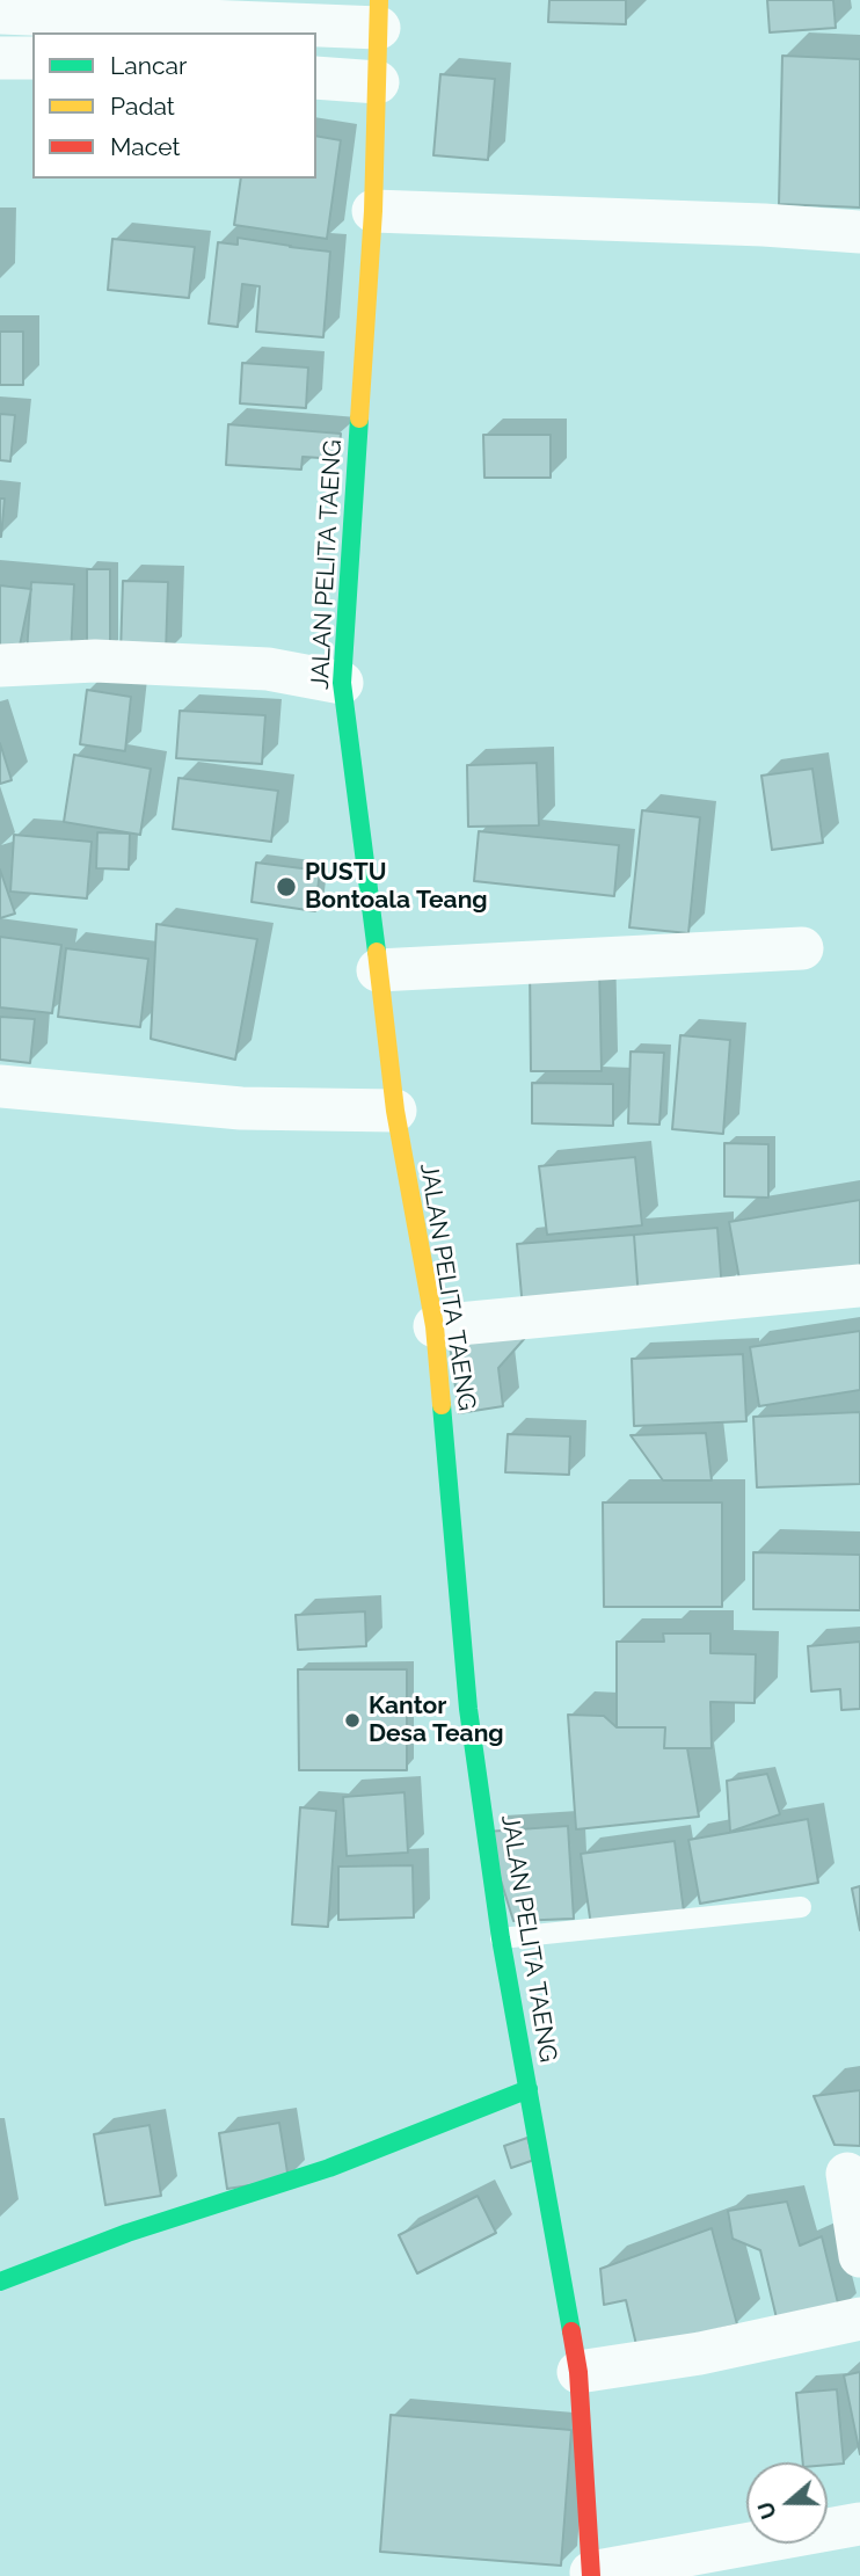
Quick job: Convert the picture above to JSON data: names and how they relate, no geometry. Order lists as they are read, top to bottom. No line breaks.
{"streets":{"street":["JALAN PELITA TAENG"]},"places":["PUSTU Bontoala Teang","Kantor Desa Teang"],"legend":["Lancar","Padat","Macet"],"north":"left"}
